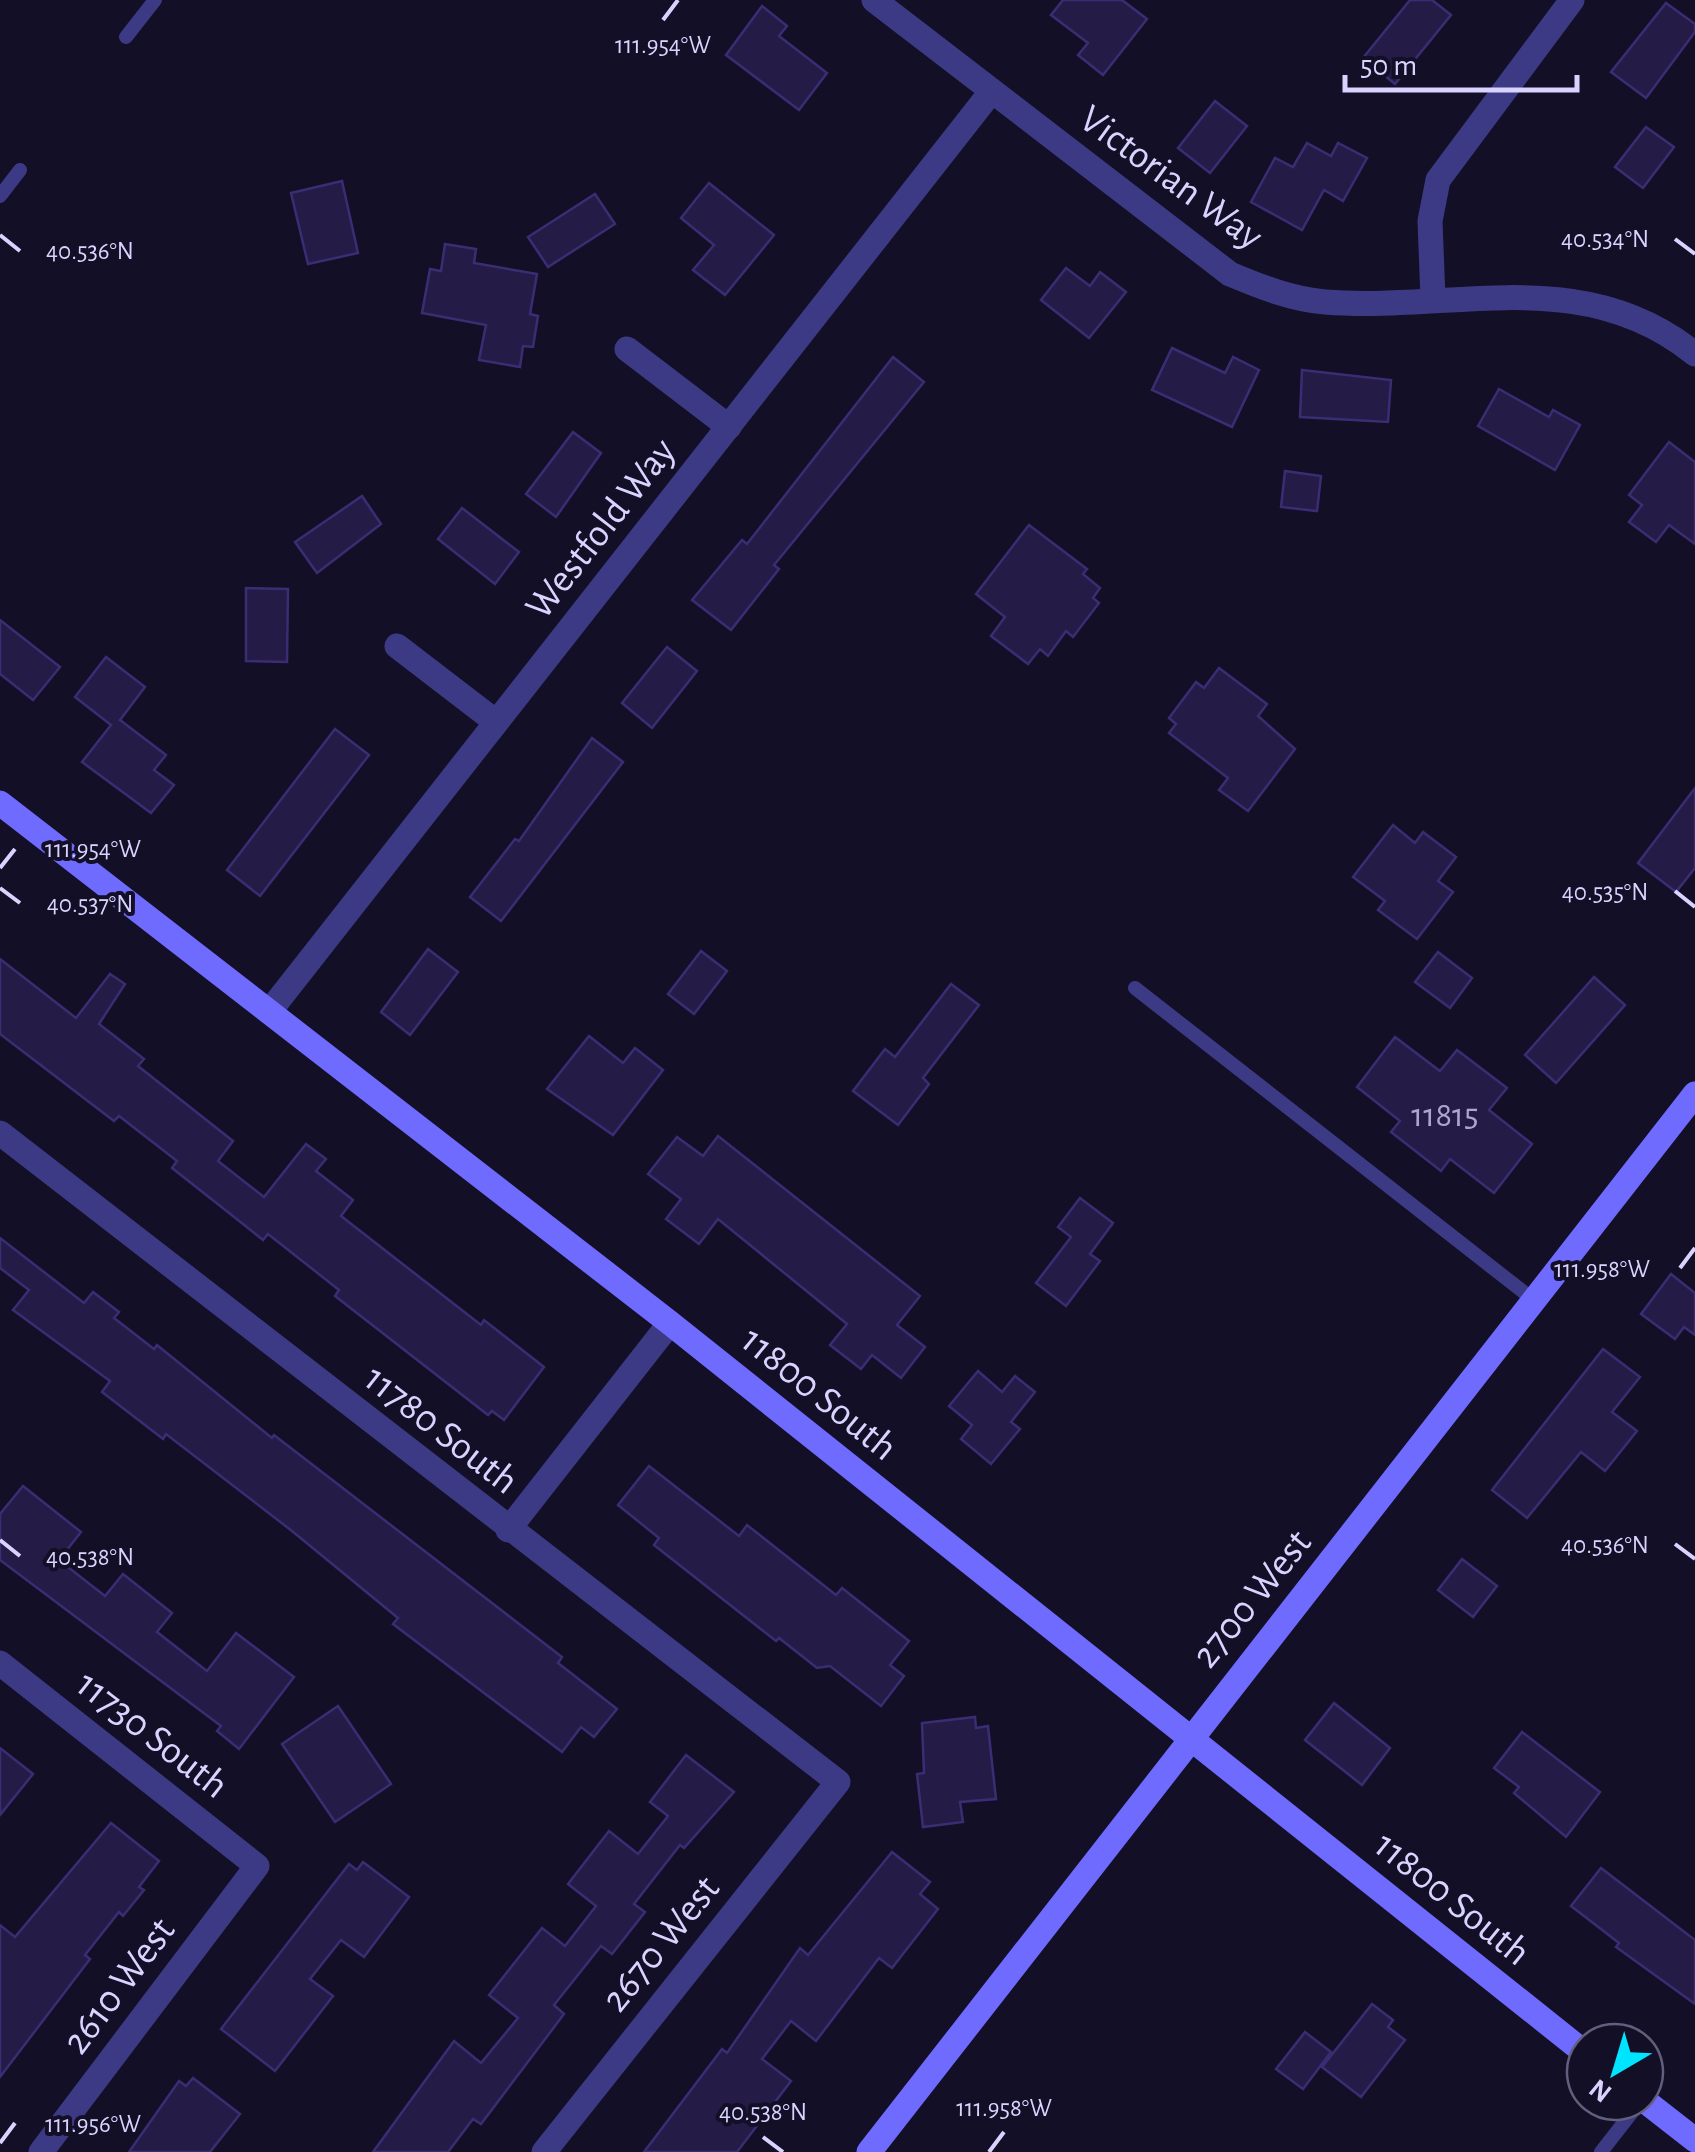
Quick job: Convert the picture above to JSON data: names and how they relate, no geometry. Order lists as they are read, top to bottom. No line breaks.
{"streets":{"main road":["11800 South","2700 West"],"street":["Victorian Way","Westfold Way","11780 South","11730 South","2670 West","2610 West"]},"crossings":[["Victorian Way","Westfold Way"],["Westfold Way","11800 South"],["11800 South","2700 West"],["11780 South","2670 West"],["11730 South","2610 West"]],"house_numbers":["11815"],"scale_bar":"50 m","north":"bottom left","coordinates":["111.954°W","40.534°N","40.536°N","40.535°N","40.537°N","111.958°W","40.538°N","111.956°W"]}
